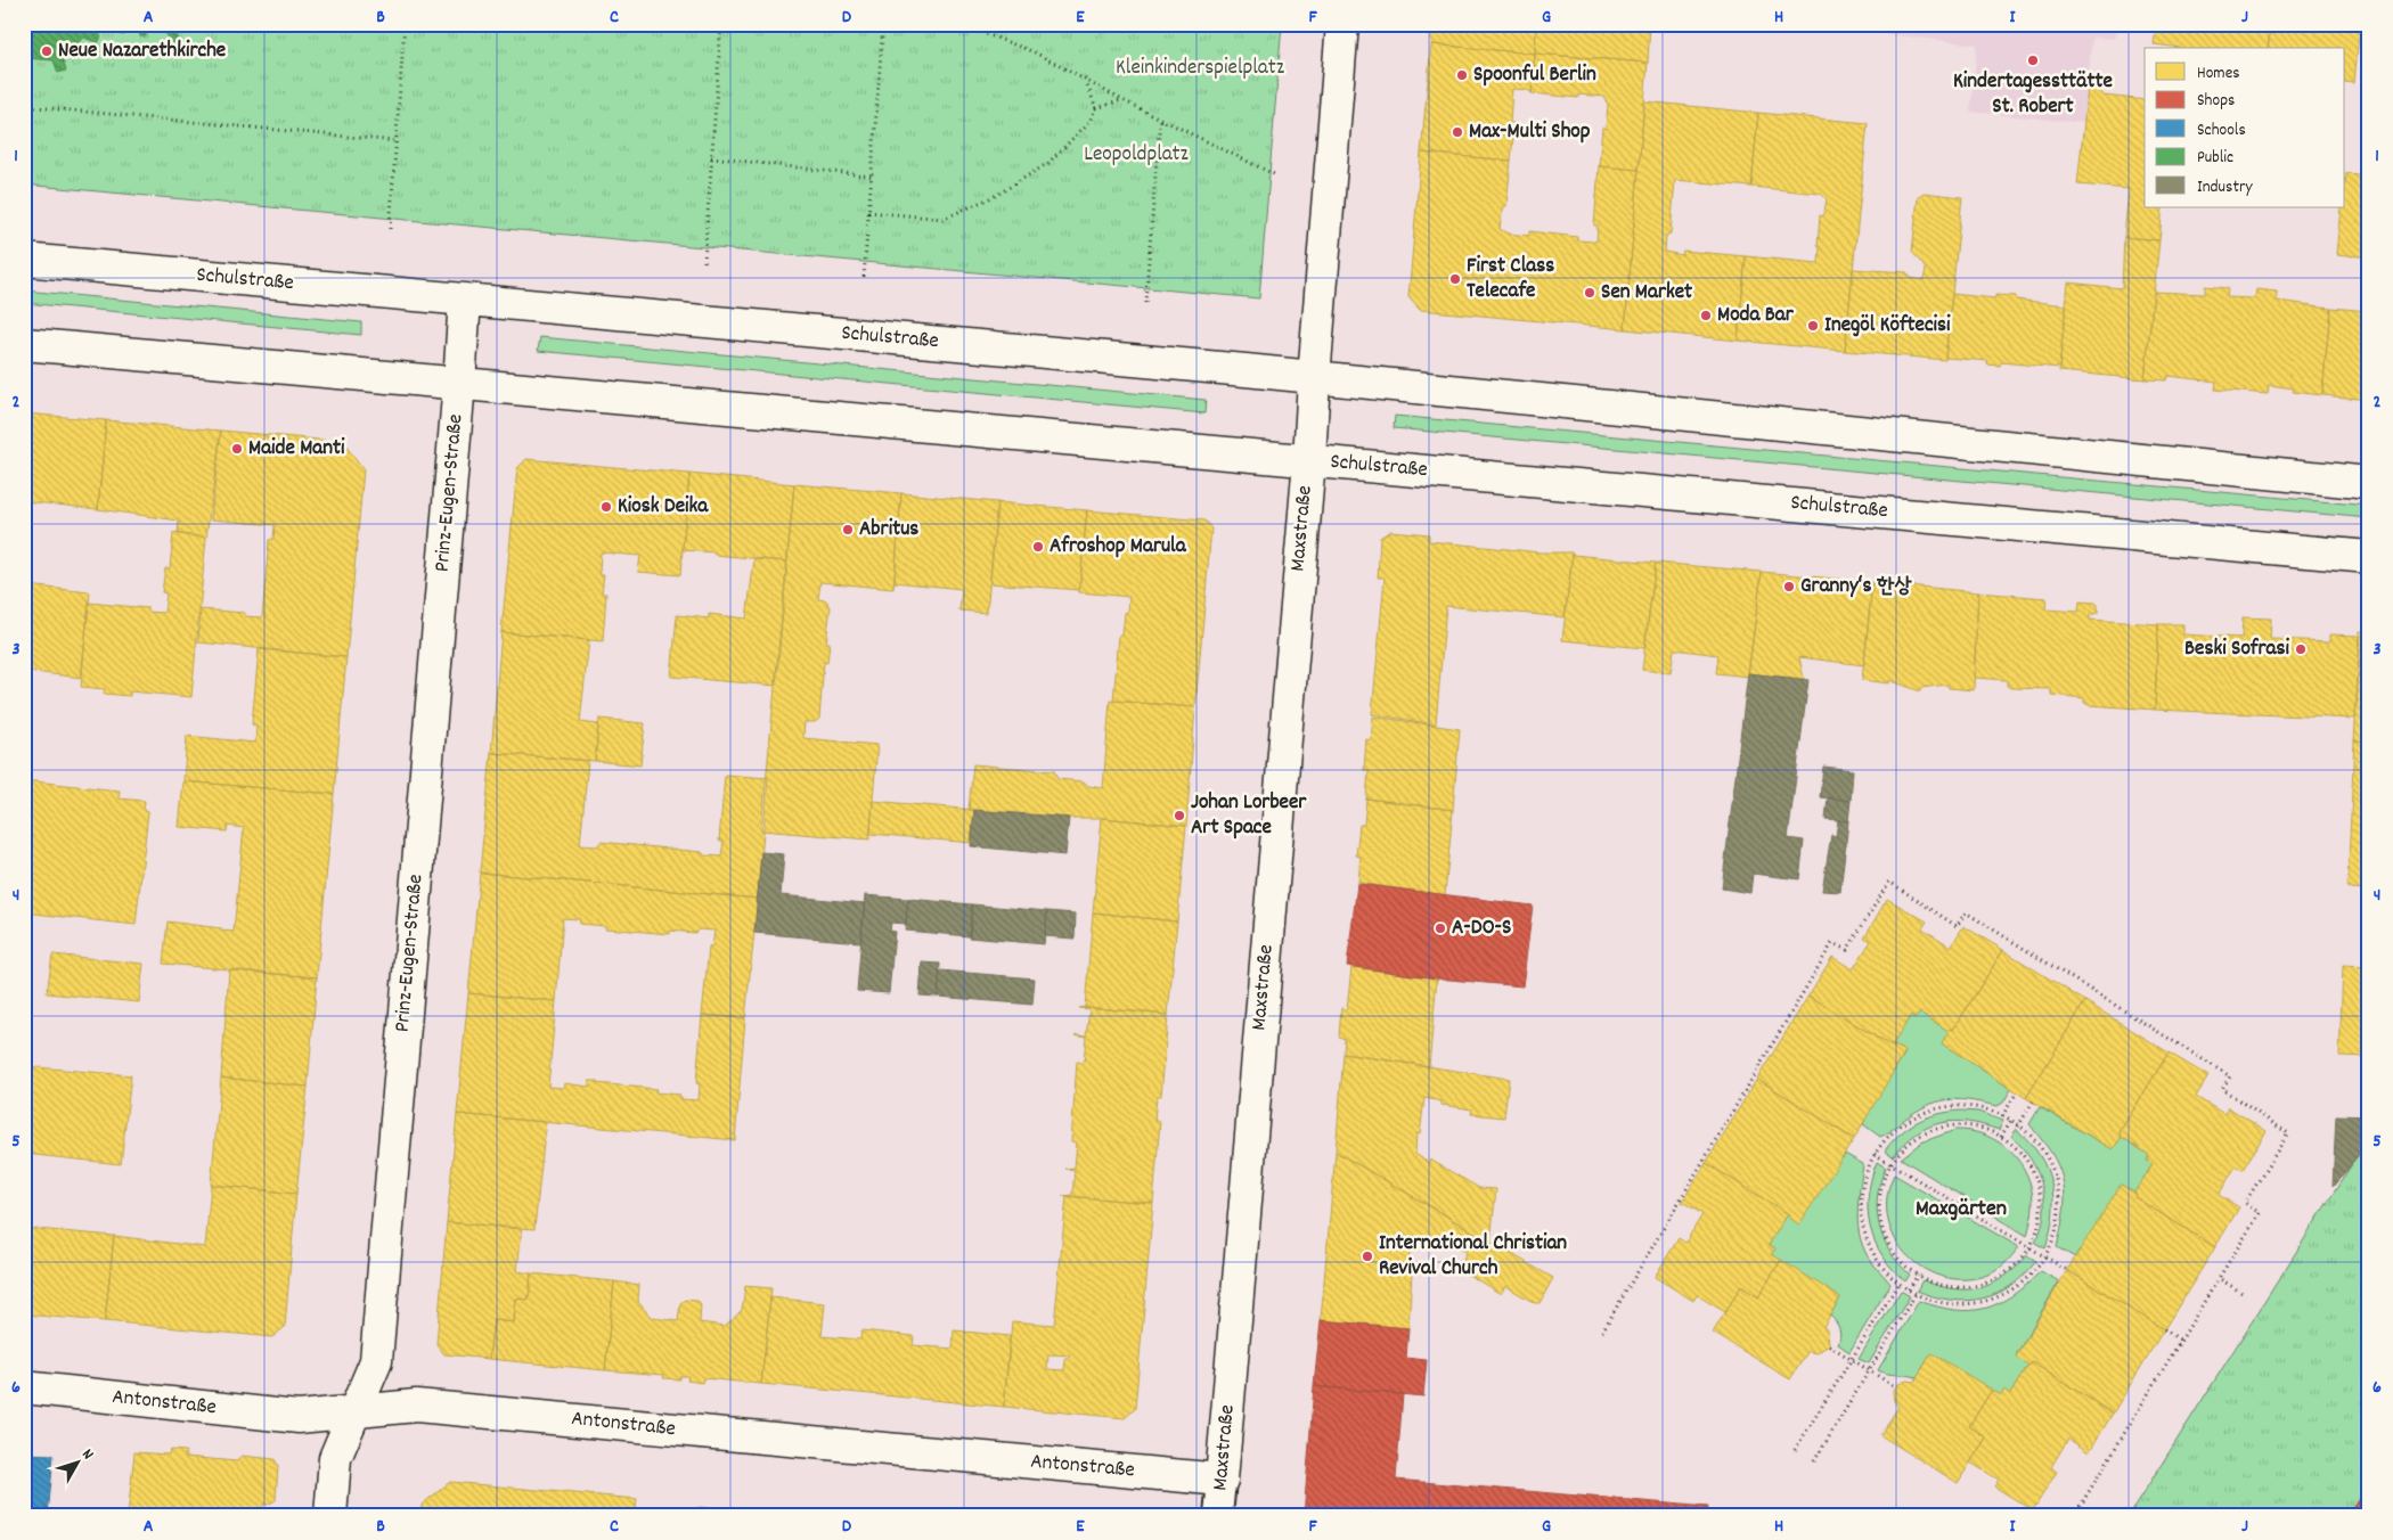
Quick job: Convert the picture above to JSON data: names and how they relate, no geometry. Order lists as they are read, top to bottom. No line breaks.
{"streets":{"main road":["Schulstraße","Prinz-Eugen-Straße","Maxstraße","Antonstraße"]},"crossings":[["Schulstraße","Prinz-Eugen-Straße"],["Schulstraße","Maxstraße"],["Prinz-Eugen-Straße","Antonstraße"],["Maxstraße","Antonstraße"]],"districts":["Maxgärten"],"parks":["Kleinkinderspielplatz","Leopoldplatz"],"places":["Neue Nazarethkirche","Kindertagessttätte St. Robert","Spoonful Berlin","Max-Multi Shop","First Class Telecafe","Sen Market","Moda Bar","Inegöl Köftecisi","Maide Manti","Kiosk Deika","Abritus","Afroshop Marula","Granny‘s 한상","Beski Sofrasi","Johan Lorbeer Art Space","A-DO-S","International Christian Revival Church"],"legend":["Homes","Shops","Schools","Public","Industry"],"north":"top right","grid":{"columns":["A","B","C","D","E","F","G","H","I","J"],"rows":["1","2","3","4","5","6"]}}
